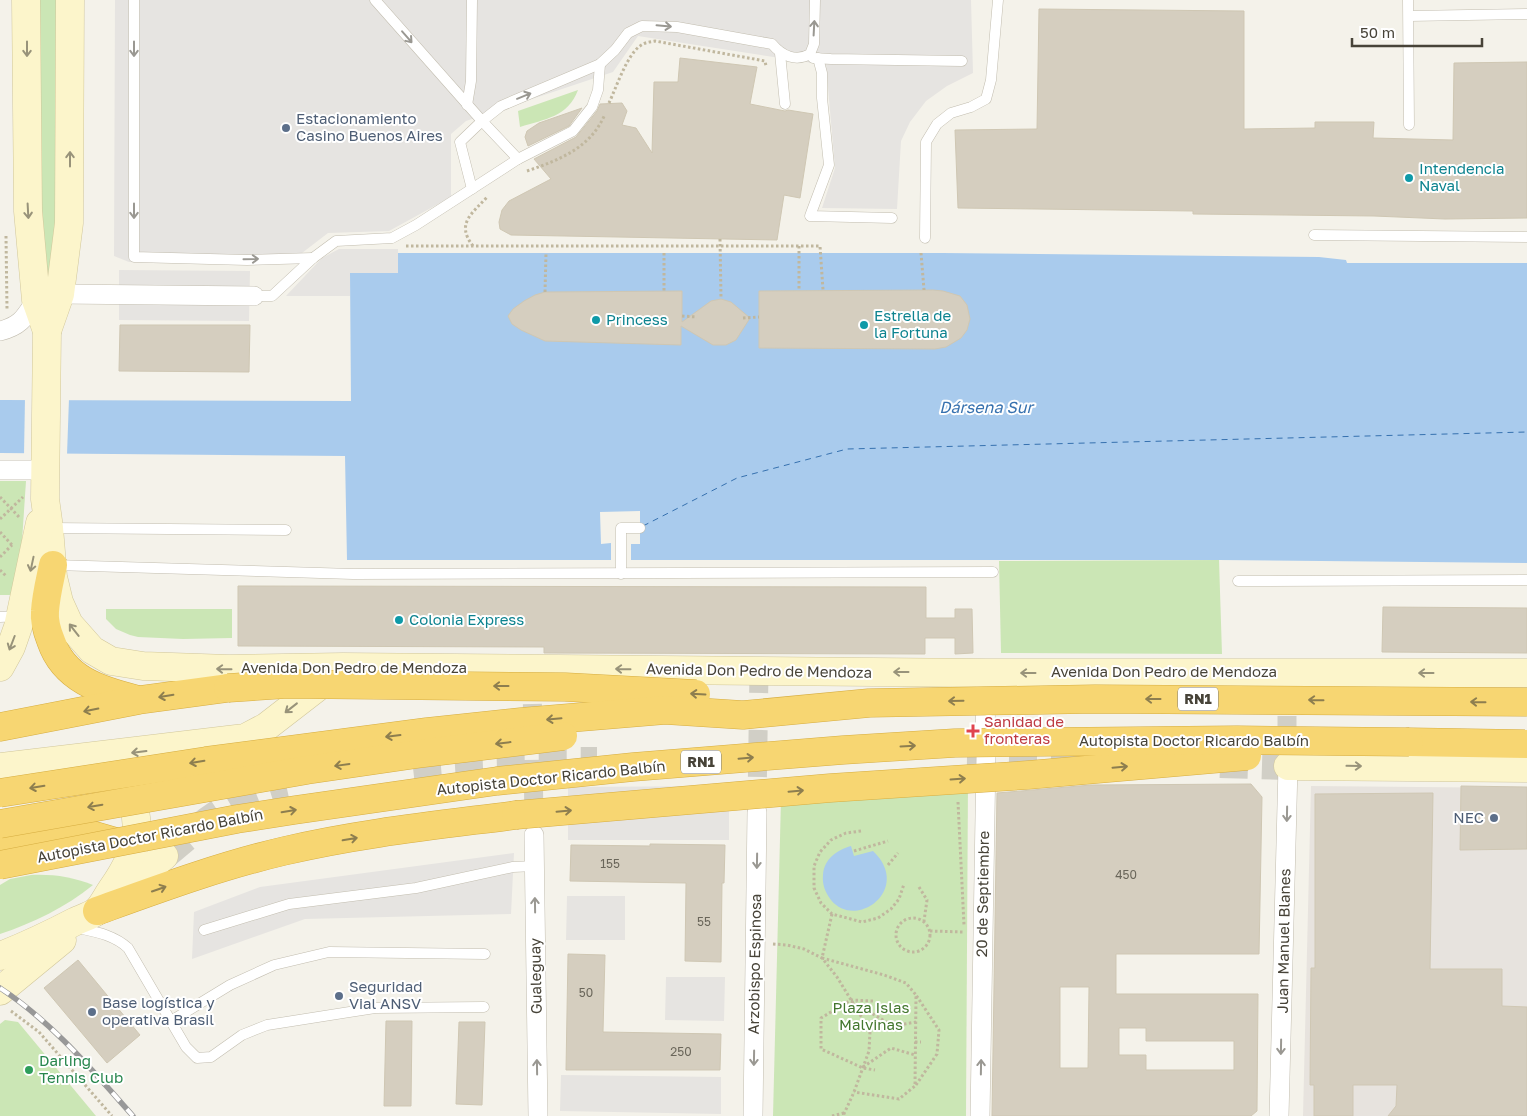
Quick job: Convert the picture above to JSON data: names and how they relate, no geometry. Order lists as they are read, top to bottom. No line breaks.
{"streets":{"highway":["RN1","Autopista Doctor Ricardo Balbín"],"main road":["Avenida Don Pedro de Mendoza"],"street":["20 de Septiembre","Juan Manuel Blanes","Arzobispo Espinosa","Gualeguay"]},"crossings":[["Avenida Don Pedro de Mendoza","20 de Septiembre"]],"one_way":["Avenida Don Pedro de Mendoza","20 de Septiembre","Juan Manuel Blanes","Arzobispo Espinosa","Gualeguay"],"water":["Dársena Sur"],"parks":["Plaza Islas Malvinas"],"places":{"other":["Estacionamiento Casino Buenos Aires","Intendencia Naval","Princess","Estrella de la Fortuna","Colonia Express","NEC","Seguridad Vial ANSV","Base logística y operativa Brasil","Darling Tennis Club"],"health":["Sanidad de fronteras"]},"house_numbers":["155","450","55","50","250"],"scale_bar":"50 m"}
